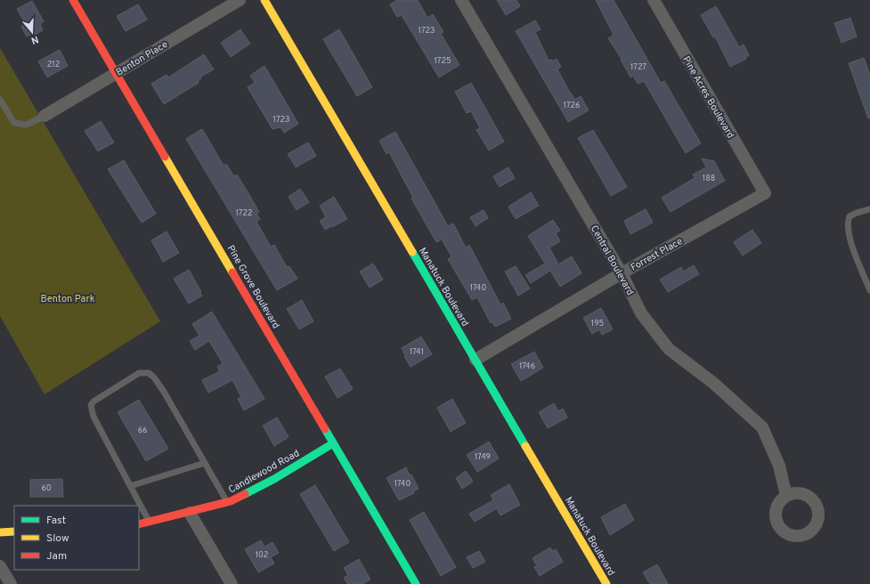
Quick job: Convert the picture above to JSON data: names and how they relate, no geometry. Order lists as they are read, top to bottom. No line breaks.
{"streets":{"street":["Benton Place","Pine Acres Boulevard","Forrest Place","Central Boulevard","Pine Grove Boulevard","Manatuck Boulevard","Candlewood Road"]},"crossings":[["Benton Place","Pine Grove Boulevard"],["Pine Acres Boulevard","Forrest Place"],["Forrest Place","Central Boulevard"],["Forrest Place","Manatuck Boulevard"],["Pine Grove Boulevard","Candlewood Road"]],"parks":["Benton Park"],"house_numbers":["1723","1725","212","1727","1726","1723","188","1722","1740","195","1741","1746","66","1749","1740","60","102"],"legend":["Fast","Slow","Jam"],"north":"bottom"}
